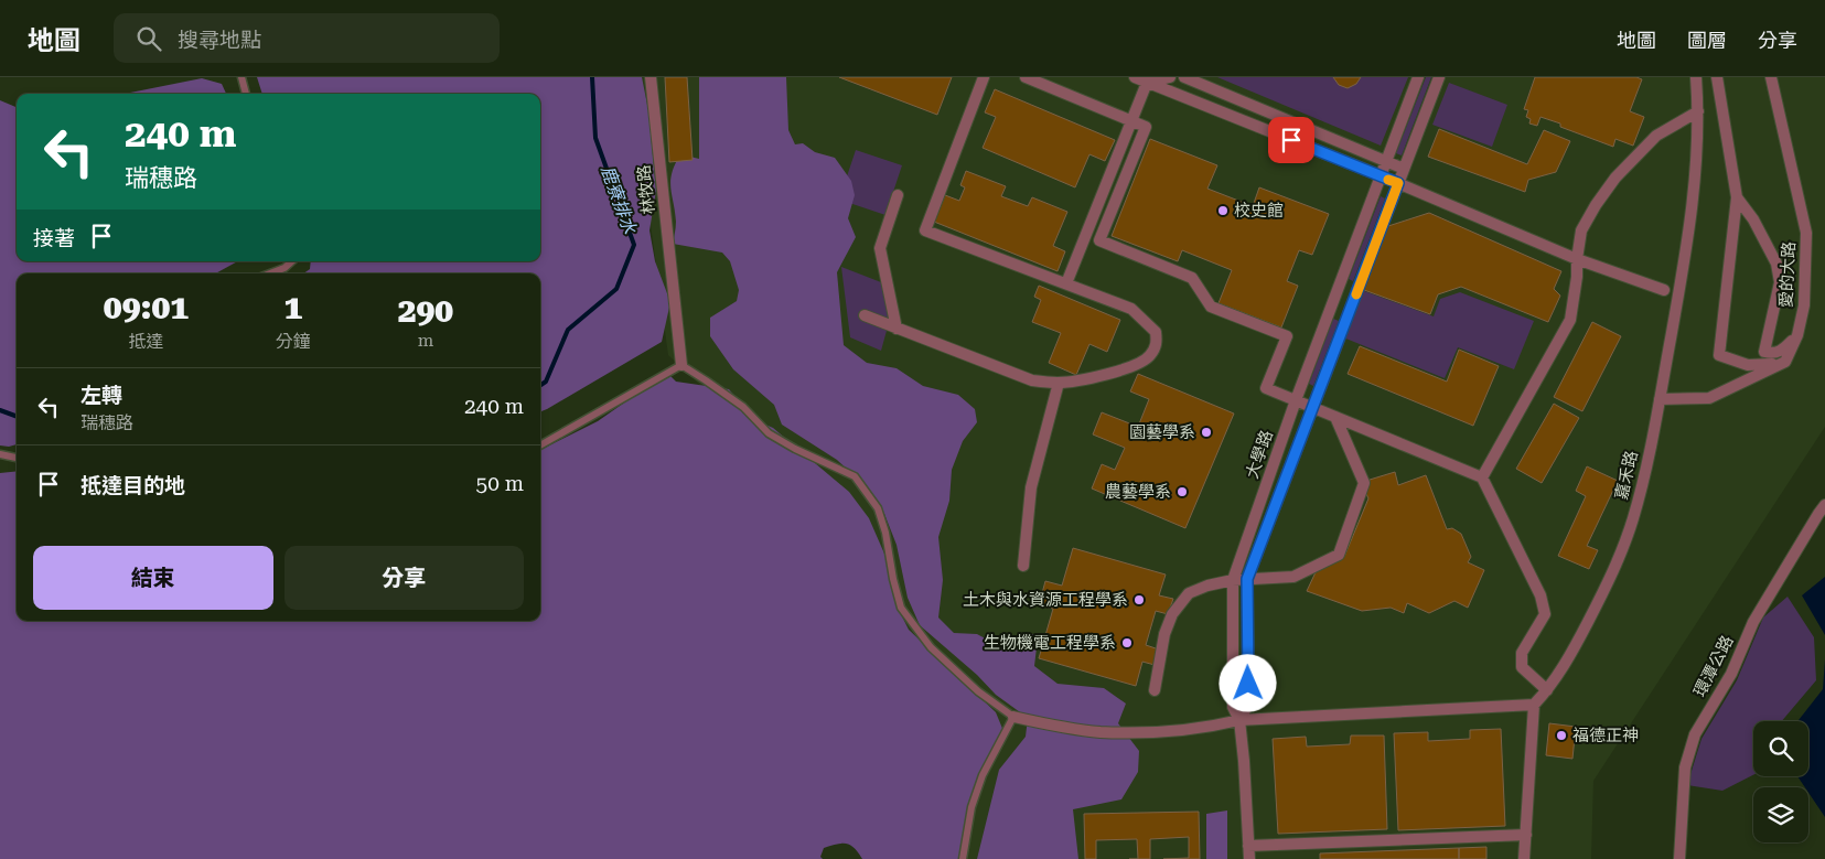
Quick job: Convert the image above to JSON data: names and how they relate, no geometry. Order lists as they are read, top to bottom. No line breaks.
{"streets":{"street":["林牧路","愛的大路","大學路","嘉禾路","環潭公路"]},"water":["鹿寮排水"],"places":["校史館","園藝學系","農藝學系","土木與水資源工程學系","生物機電工程學系","福德正神"],"page":{"header":"地圖","search":"搜尋地點","nav":["地圖","圖層","分享"],"turn":["240 m","瑞穗路"],"then":"接著","eta":["09:01","抵達","1","分鐘","290","m"],"list":[{"name":"左轉","note":"瑞穗路","value":"240 m"},{"name":"抵達目的地","value":"50 m"}],"buttons":["結束","分享"]}}
